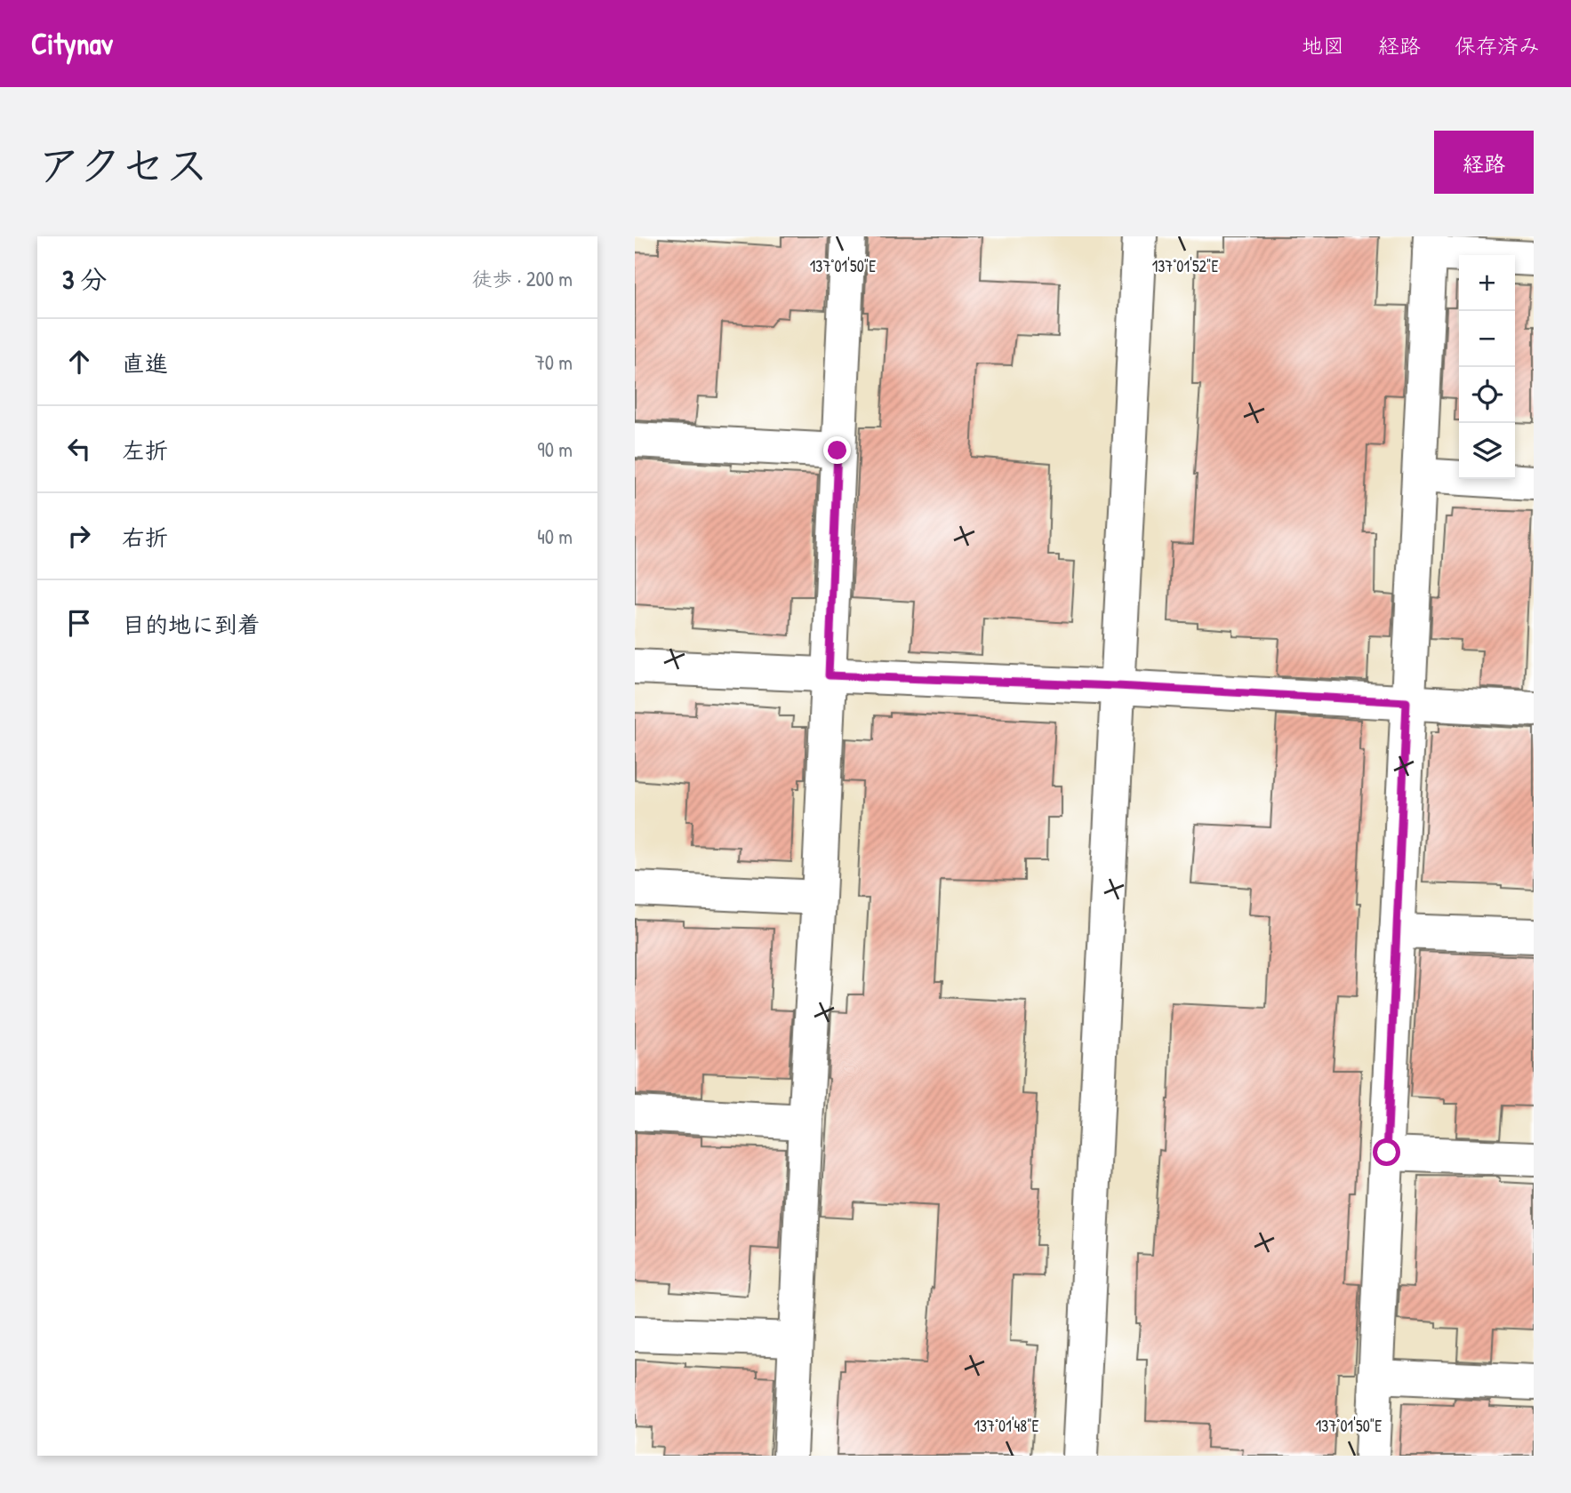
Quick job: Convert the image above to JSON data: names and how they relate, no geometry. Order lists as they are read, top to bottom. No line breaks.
{"page":{"header":"Citynav","nav":["地図","経路","保存済み"],"title":"アクセス","buttons":"経路","heading":["3 分","徒歩 · 200 m"],"map_buttons":["+","−"],"list":[["直進","70 m"],["左折","90 m"],["右折","40 m"],"目的地に到着"]},"coordinates":["137°01'50\"E","137°01'52\"E","137°01'48\"E"]}
